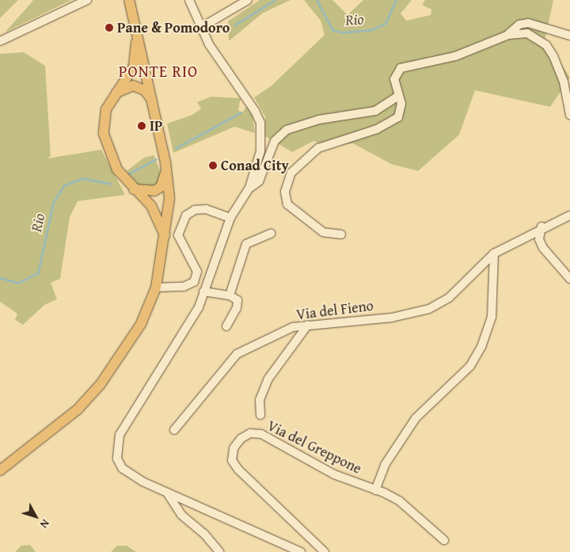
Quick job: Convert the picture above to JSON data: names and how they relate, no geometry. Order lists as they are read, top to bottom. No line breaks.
{"streets":{"street":["Via del Fieno","Via del Greppone"]},"districts":["PONTE RIO"],"water":["Rio"],"places":["Pane & Pomodoro","IP","Conad City"],"north":"bottom right"}
